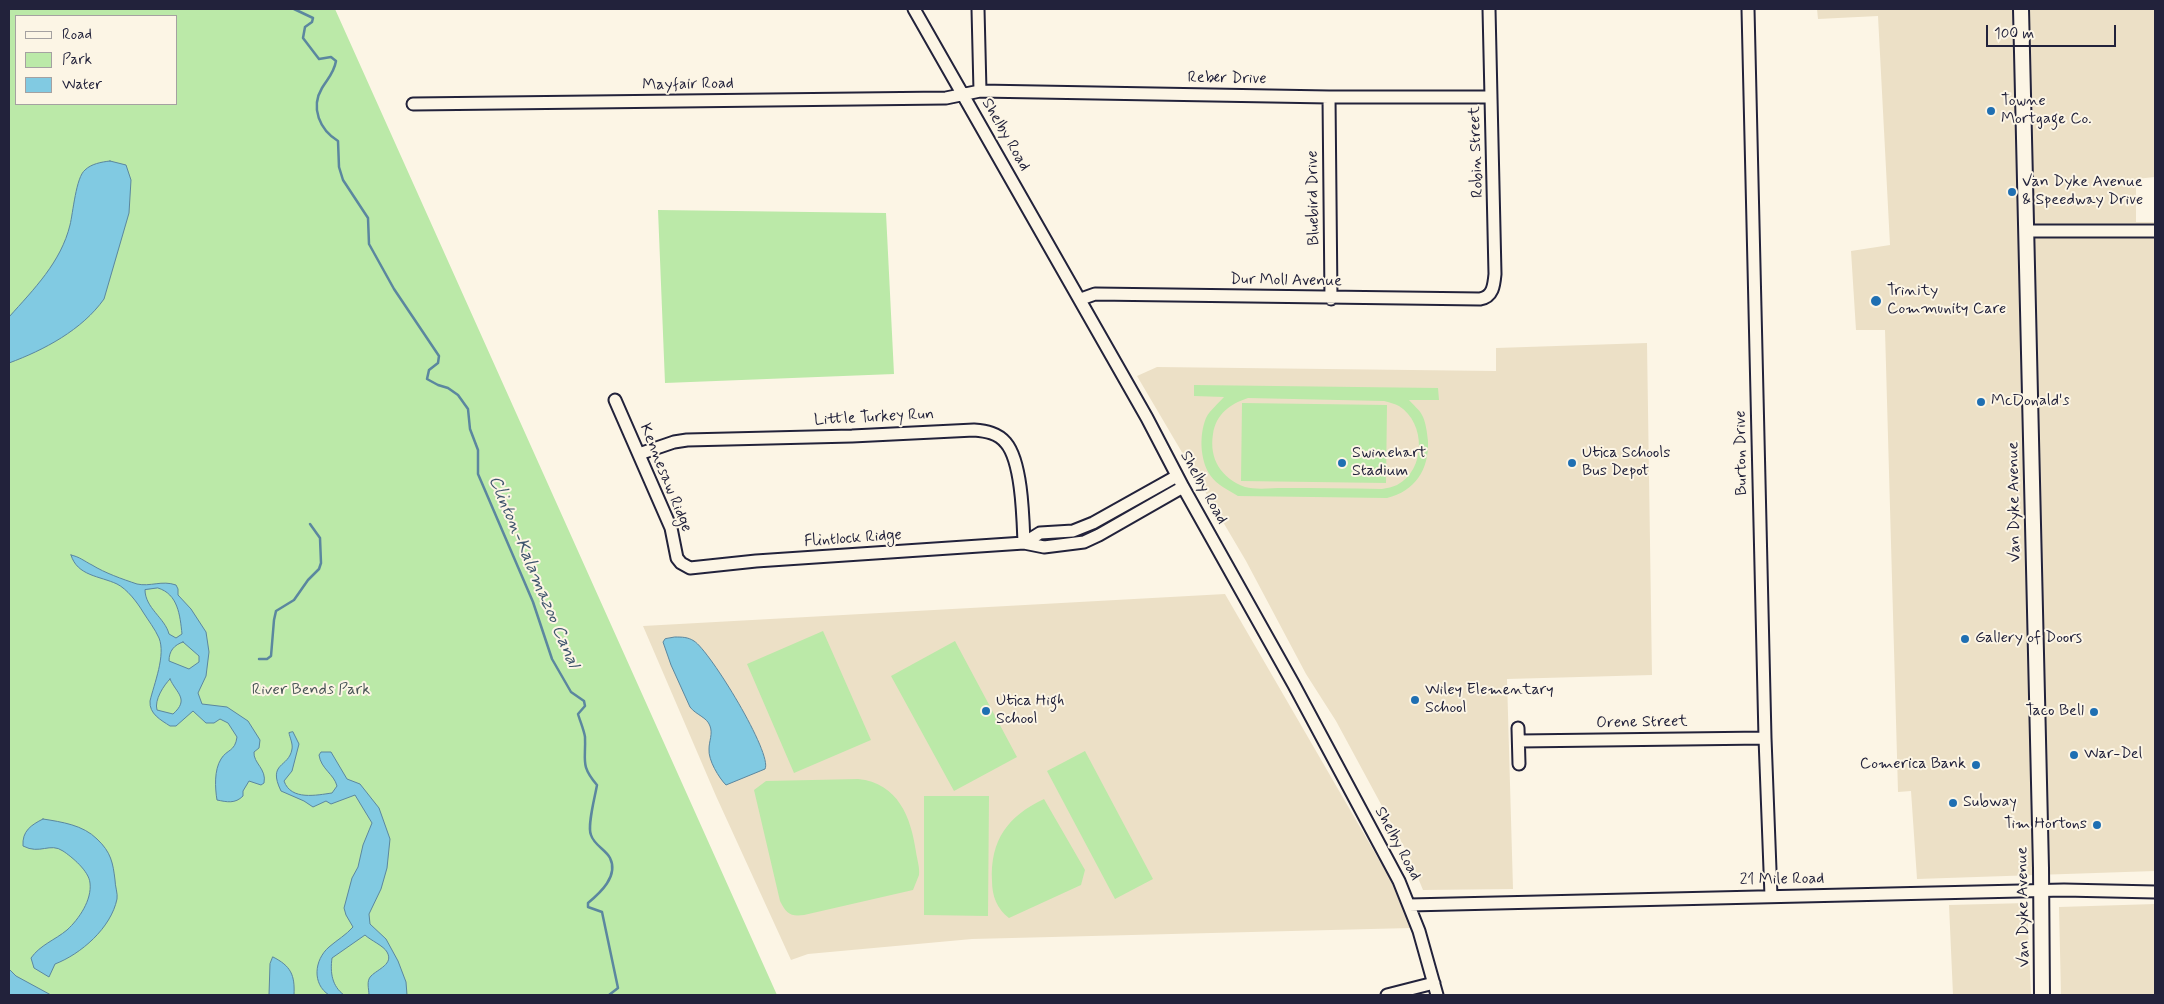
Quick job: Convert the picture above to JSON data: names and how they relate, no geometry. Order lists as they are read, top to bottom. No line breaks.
{"streets":{"main road":["Van Dyke Avenue"],"street":["Reber Drive","Mayfair Road","Shelby Road","Robin Street","Bluebird Drive","Dur Moll Avenue","Little Turkey Run","Burton Drive","Kennesaw Ridge","Flintlock Ridge","Orene Street","21 Mile Road"]},"crossings":[["Reber Drive","Mayfair Road"],["Reber Drive","Shelby Road"],["Reber Drive","Robin Street"],["Reber Drive","Bluebird Drive"],["Mayfair Road","Shelby Road"],["Shelby Road","Dur Moll Avenue"],["Shelby Road","Flintlock Ridge"],["Shelby Road","21 Mile Road"],["Robin Street","Dur Moll Avenue"],["Bluebird Drive","Dur Moll Avenue"],["Little Turkey Run","Kennesaw Ridge"],["Little Turkey Run","Flintlock Ridge"],["Burton Drive","Orene Street"],["Burton Drive","21 Mile Road"],["Kennesaw Ridge","Flintlock Ridge"],["Van Dyke Avenue","21 Mile Road"]],"water":["Clinton-Kalamazoo Canal"],"parks":["River Bends Park"],"places":["Towne Mortgage Co.","Van Dyke Avenue & Speedway Drive","Trinity Community Care","McDonald's","Swinehart Stadium","Utica Schools Bus Depot","Gallery of Doors","Wiley Elementary School","Utica High School","Taco Bell","War-Del","Comerica Bank","Subway","Tim Hortons"],"legend":["Road","Park","Water"],"scale_bar":"100 m"}
